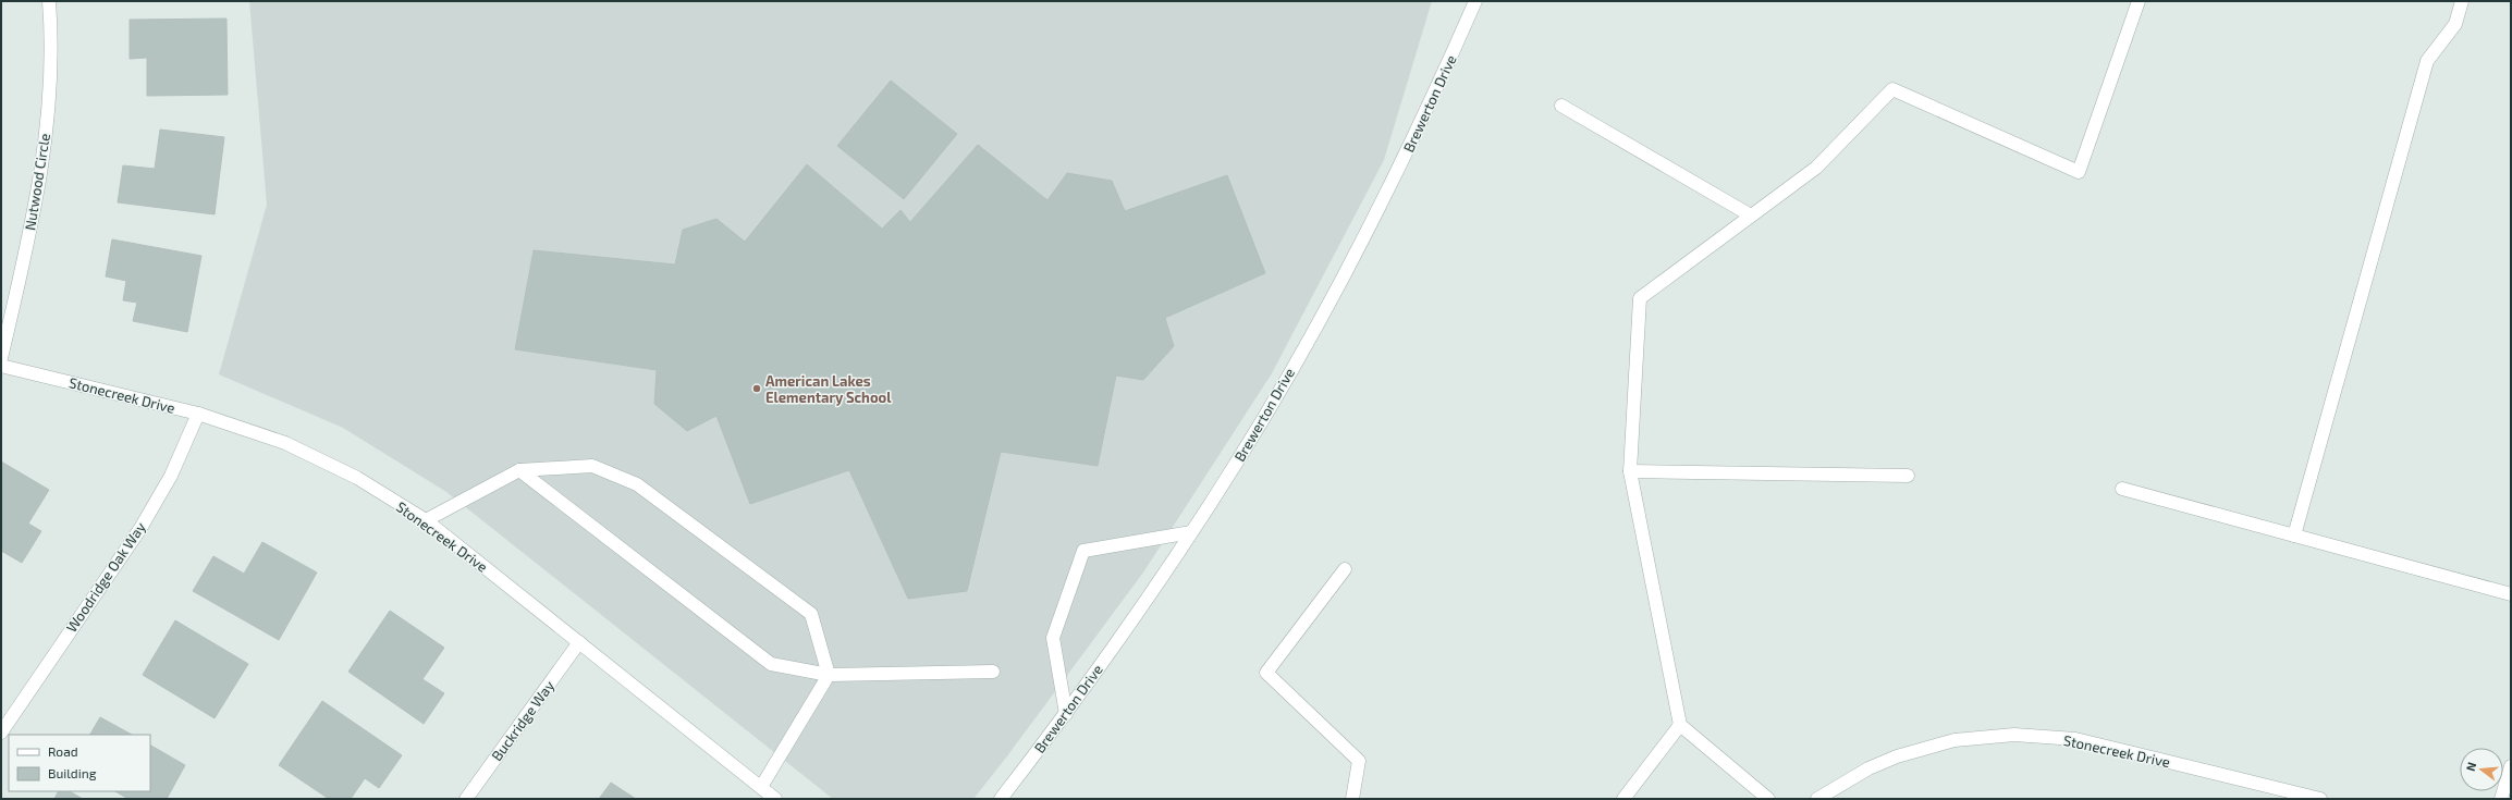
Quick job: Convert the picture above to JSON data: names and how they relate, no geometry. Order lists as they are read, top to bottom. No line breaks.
{"streets":{"street":["Brewerton Drive","Nutwood Circle","Stonecreek Drive","Woodridge Oak Way","Buckridge Way"]},"crossings":[["Stonecreek Drive","Woodridge Oak Way"],["Stonecreek Drive","Buckridge Way"]],"places":["American Lakes Elementary School"],"legend":["Road","Building"],"north":"left"}
